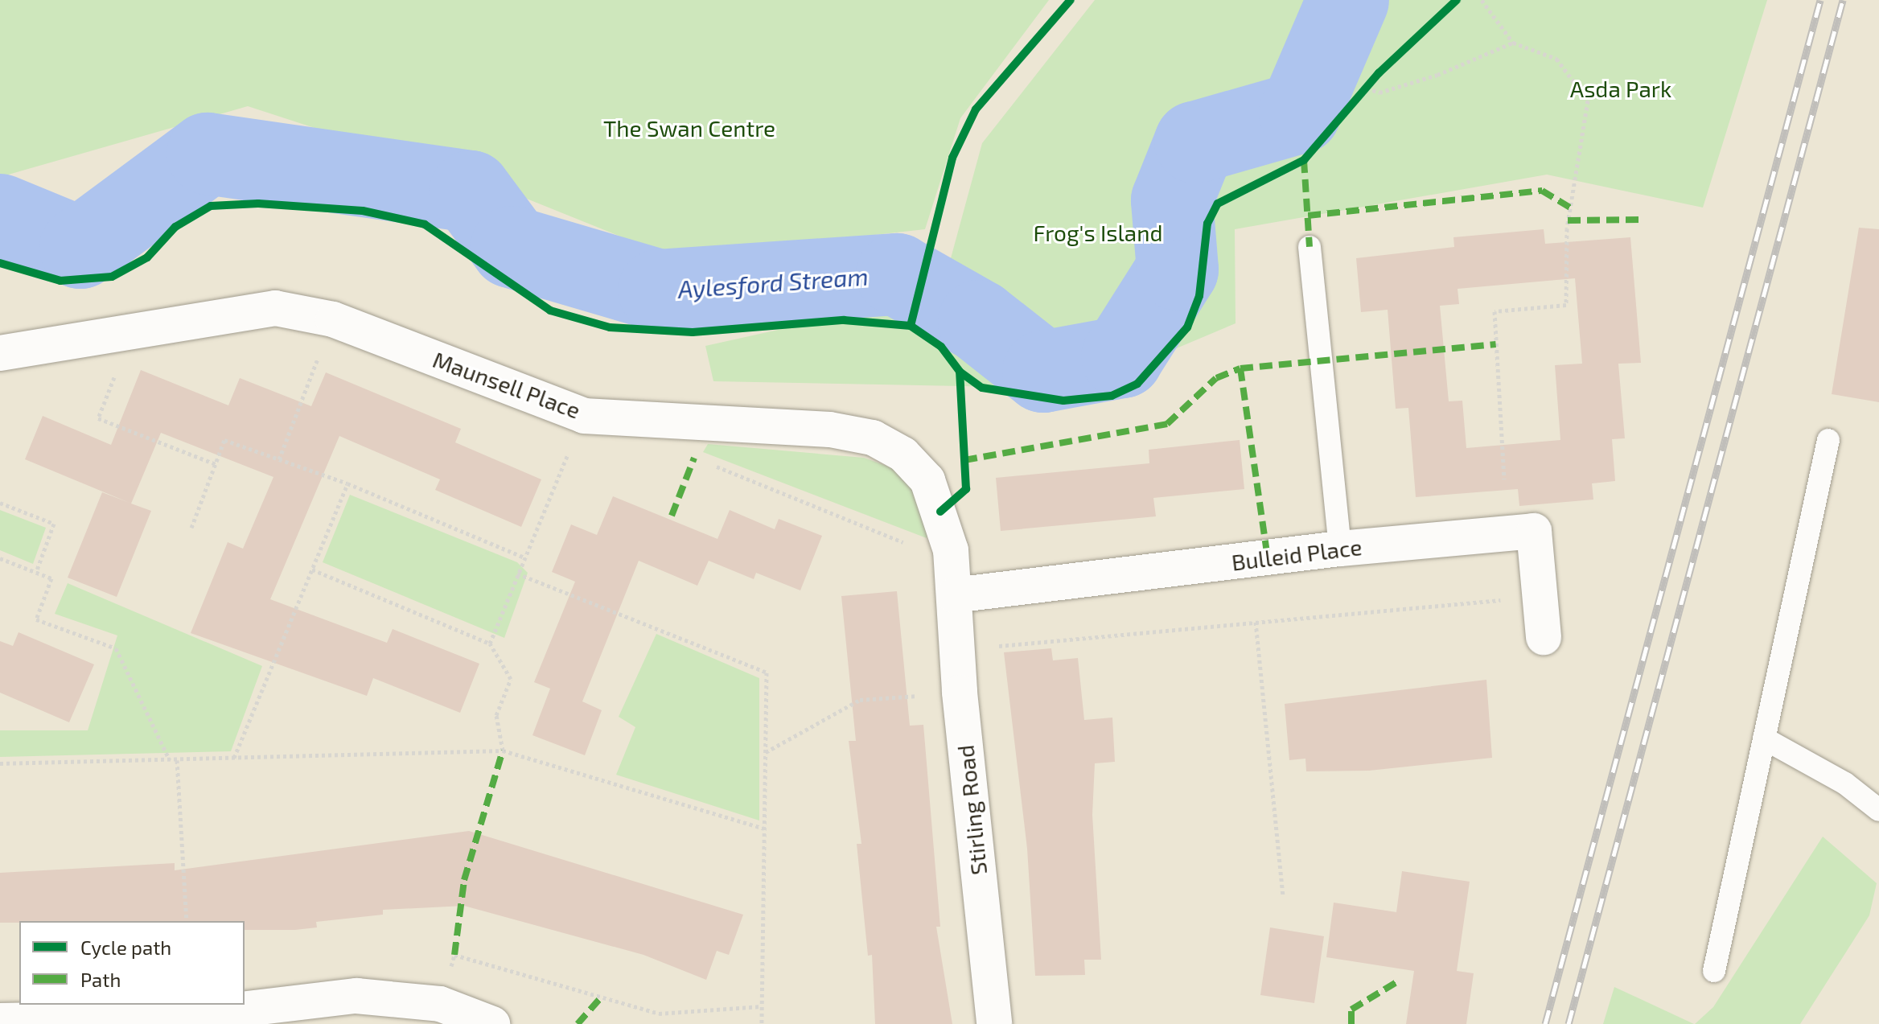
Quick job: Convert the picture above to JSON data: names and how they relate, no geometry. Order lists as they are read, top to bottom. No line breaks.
{"streets":{"street":["Maunsell Place","Bulleid Place","Stirling Road"]},"crossings":[["Maunsell Place","Bulleid Place"],["Maunsell Place","Stirling Road"],["Bulleid Place","Stirling Road"]],"water":["Aylesford Stream"],"parks":["Asda Park","The Swan Centre","Frog's Island"],"legend":["Cycle path","Path"]}
